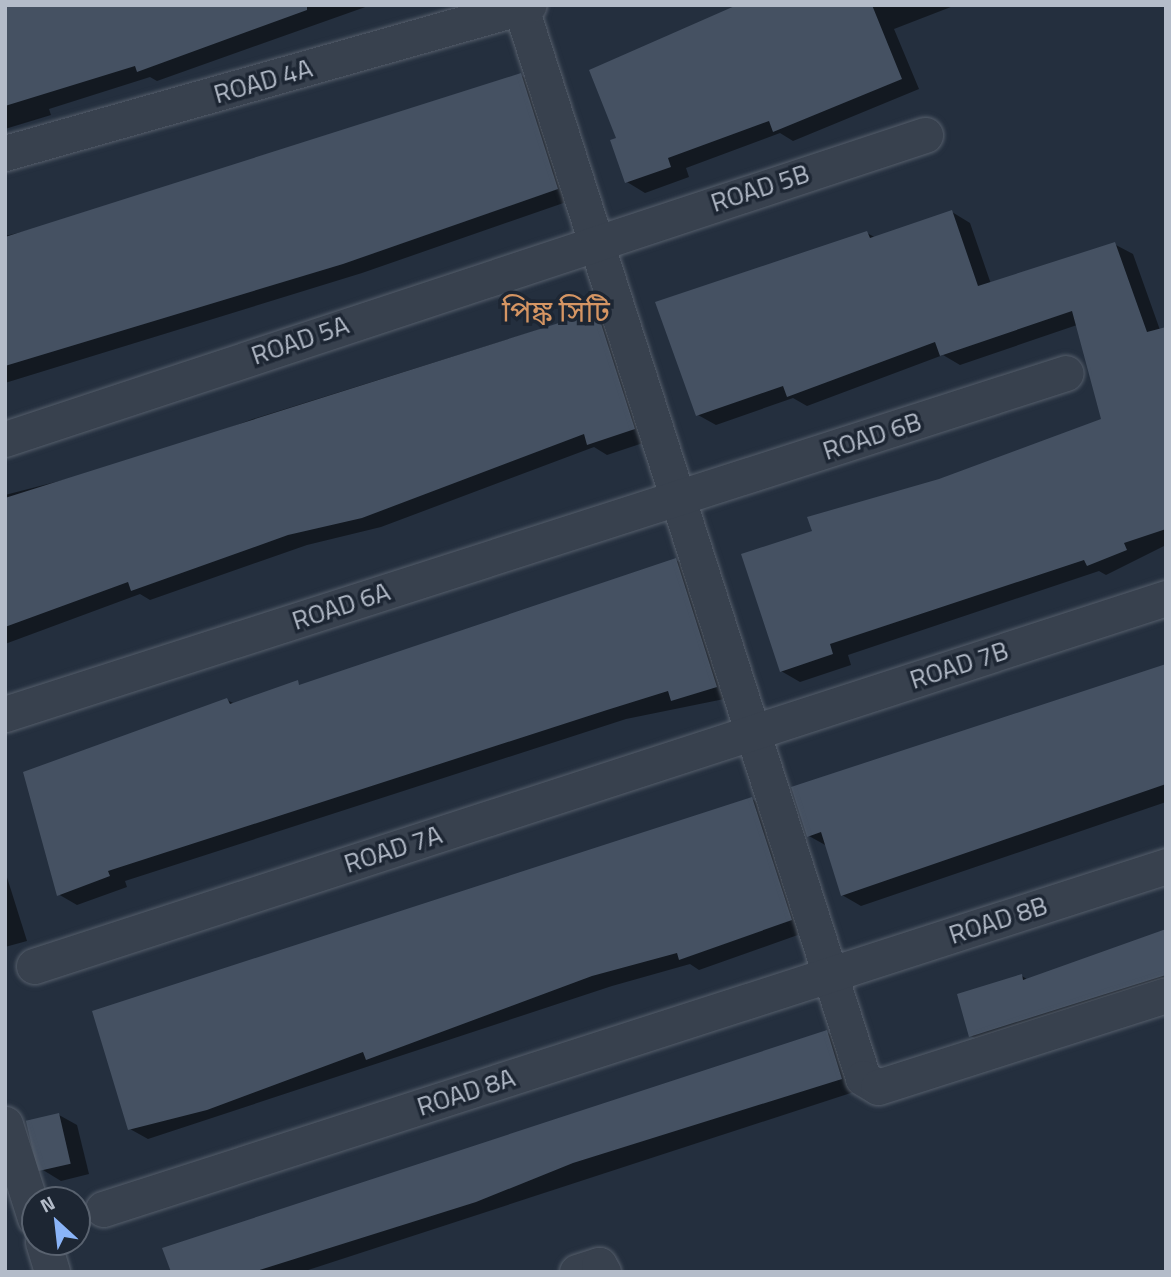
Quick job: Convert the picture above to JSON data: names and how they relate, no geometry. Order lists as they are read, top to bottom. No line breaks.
{"streets":{"street":["ROAD 4A","ROAD 5B","ROAD 5A","ROAD 6B","ROAD 6A","ROAD 7B","ROAD 7A","ROAD 8B","ROAD 8A"]},"crossings":[["ROAD 5B","ROAD 5A"],["ROAD 6B","ROAD 6A"],["ROAD 7B","ROAD 7A"],["ROAD 8B","ROAD 8A"]],"districts":["পিঙ্ক সিটি"],"north":"top left"}
